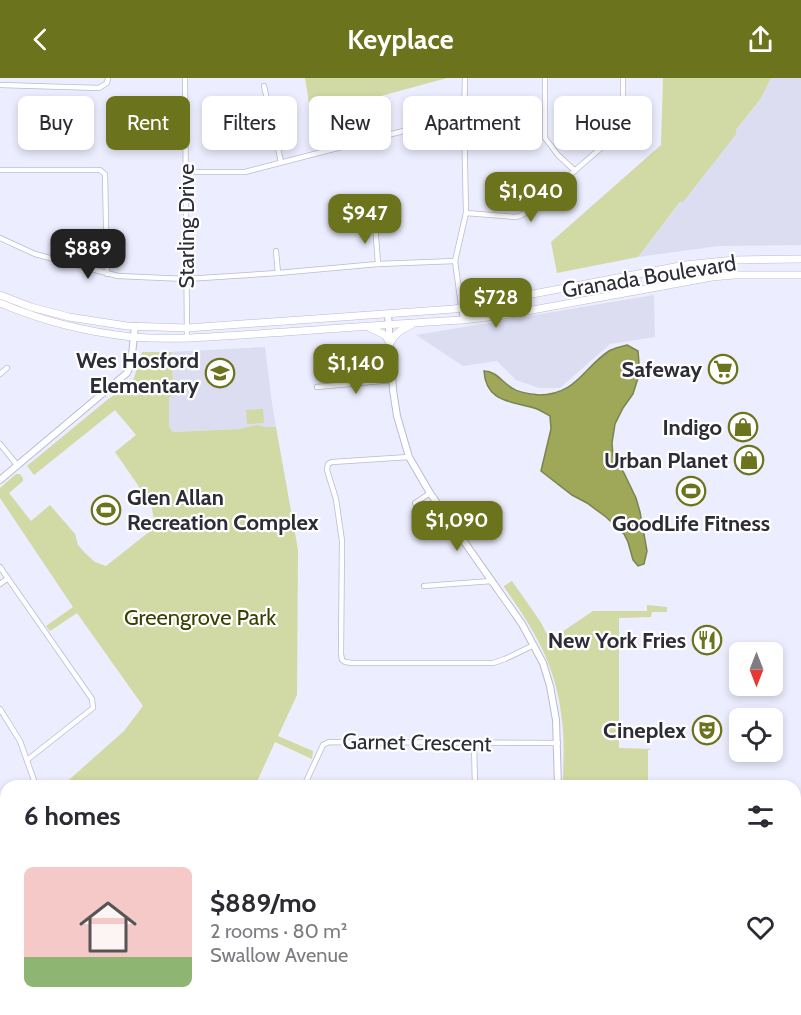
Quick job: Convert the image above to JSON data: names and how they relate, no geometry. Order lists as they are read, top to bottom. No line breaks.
{"streets":{"main road":["Granada Boulevard"],"street":["Starling Drive","Garnet Crescent"]},"crossings":[["Starling Drive","Granada Boulevard"]],"parks":["Greengrove Park"],"places":{"supermarket":["Safeway"],"school or university":["Wes Hosford Elementary"],"shop":["Indigo","Urban Planet"],"sports":["GoodLife Fitness","Glen Allan Recreation Complex"],"restaurant":["New York Fries"],"theatre":["Cineplex"]},"north":"bottom","page":{"header":"Keyplace","chip":["Buy","Rent","Filters","New","Apartment","House"],"price":["$1,040","$947","$889","$728","$1,140","$1,090"],"heading":"6 homes","list":[{"name":"$889/mo","note":"2 rooms · 80 m² · Swallow Avenue"}]}}
